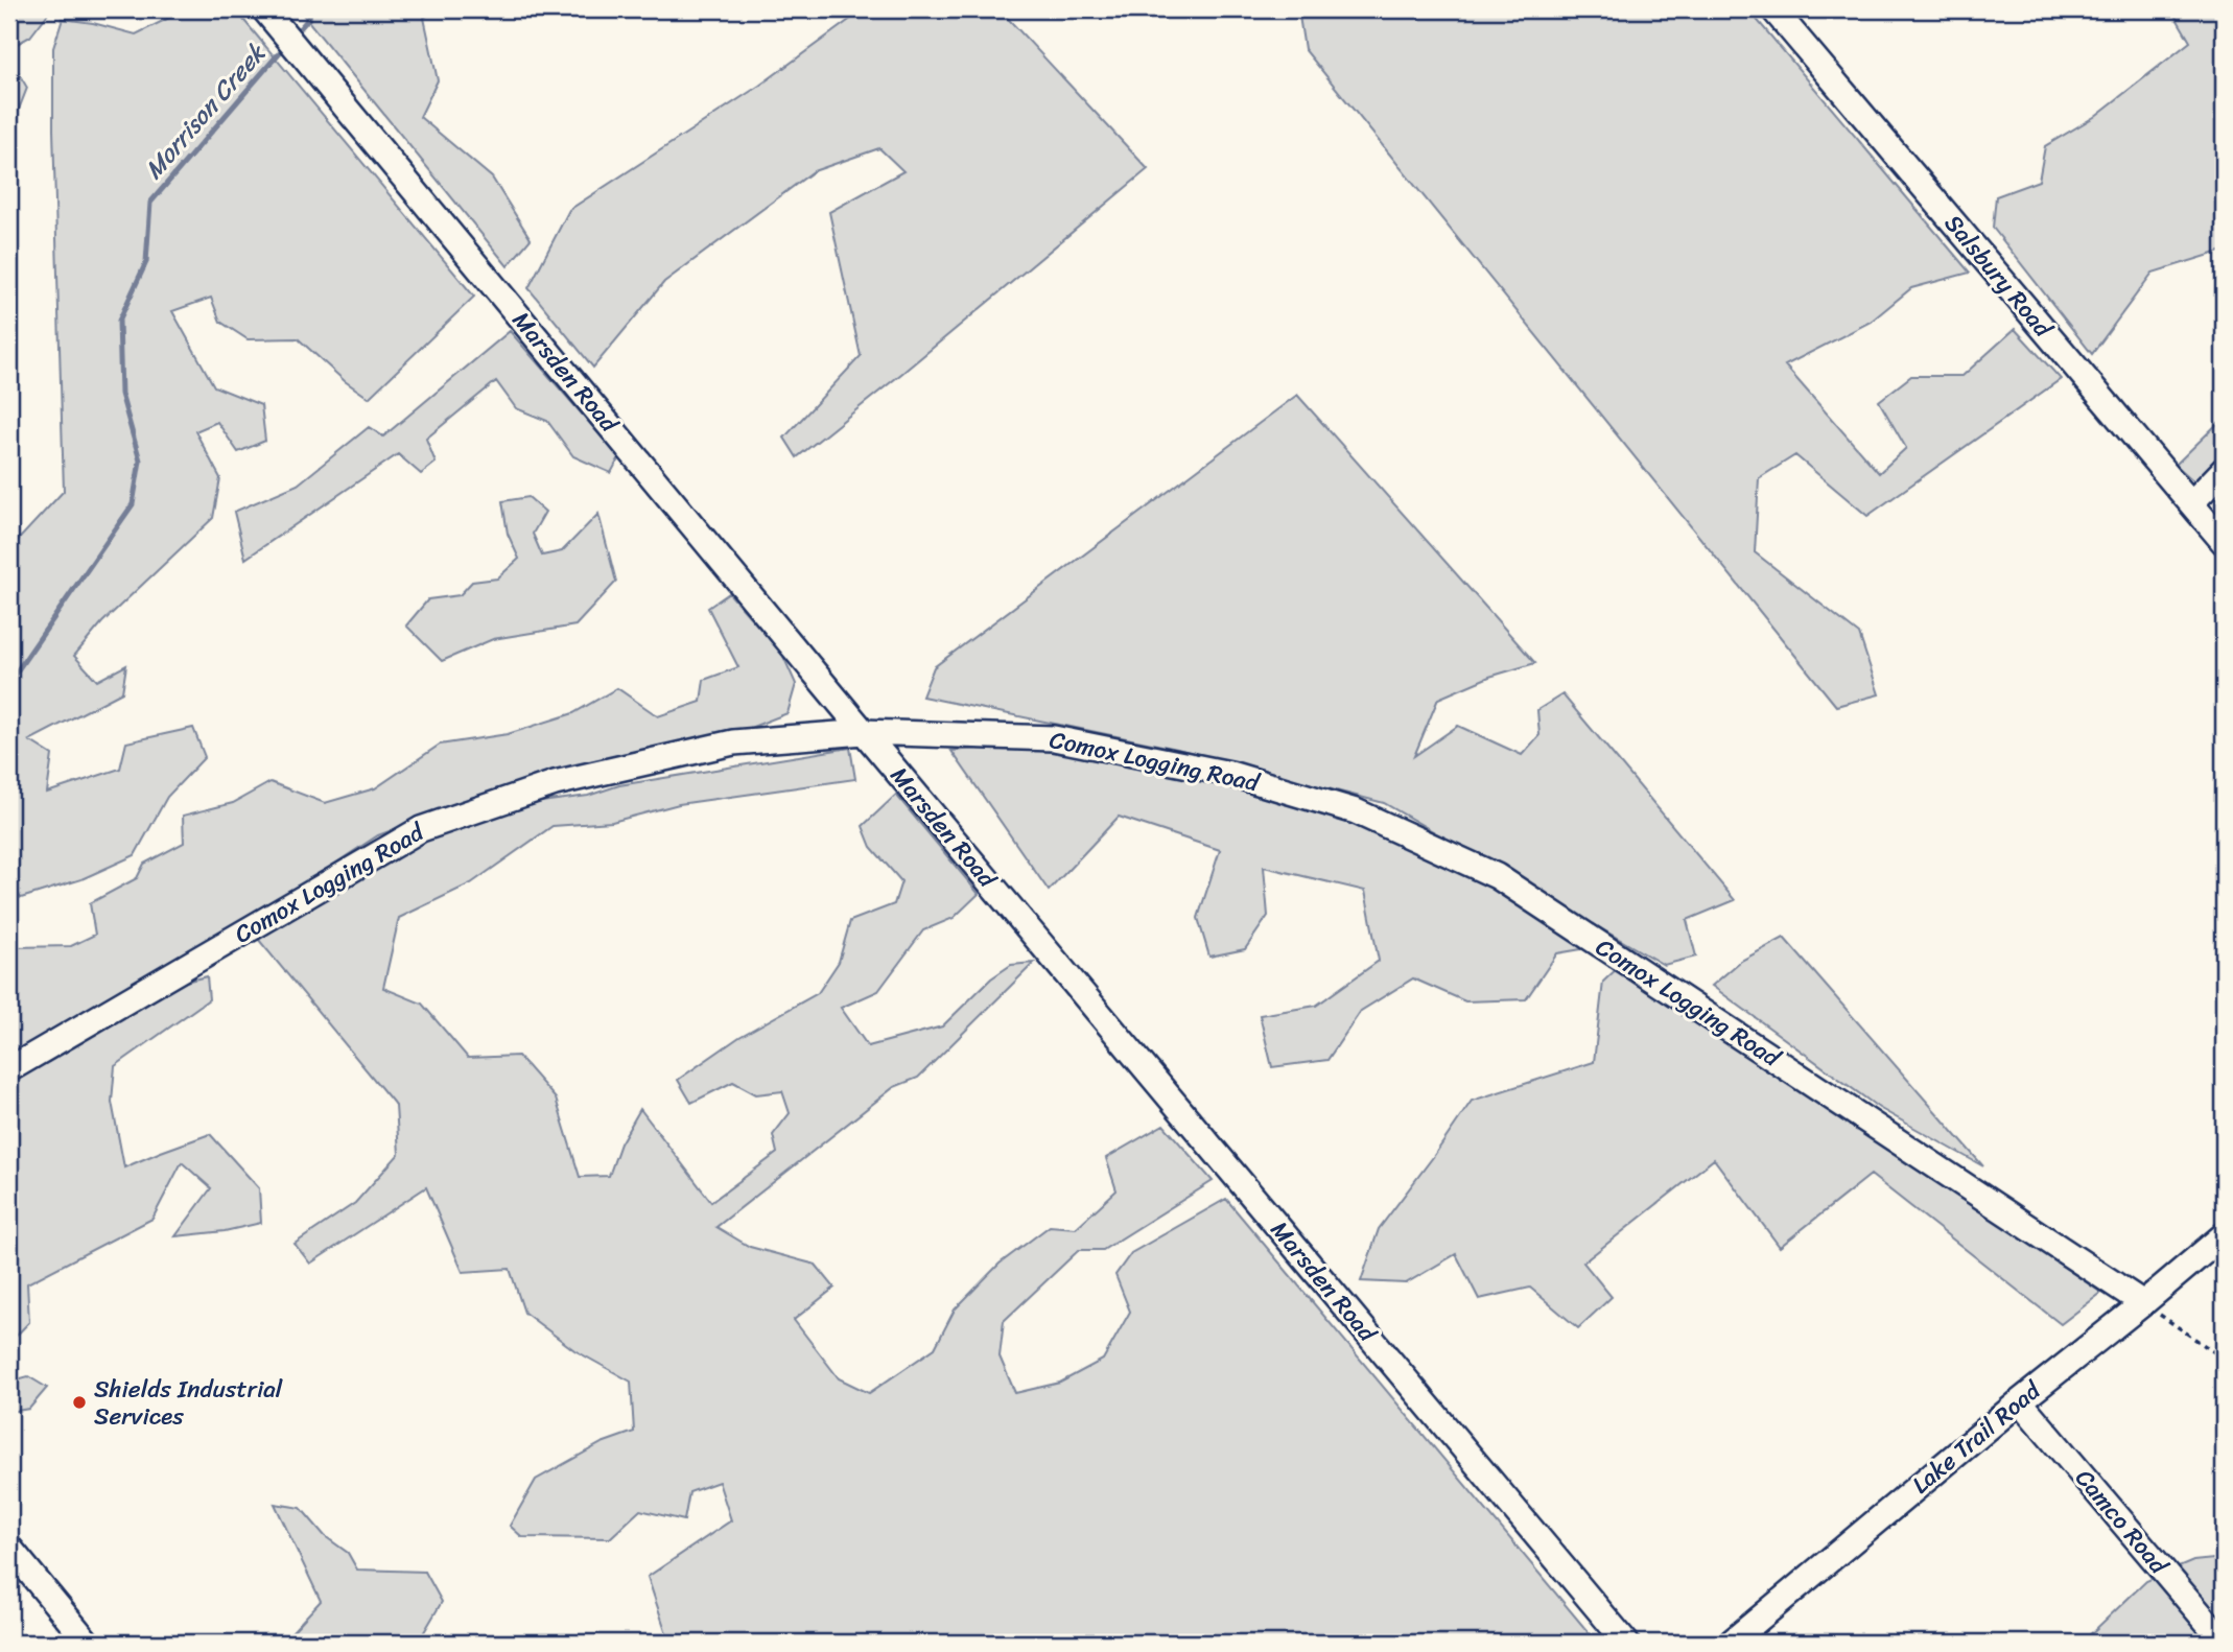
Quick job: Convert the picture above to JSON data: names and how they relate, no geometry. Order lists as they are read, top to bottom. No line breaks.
{"streets":{"street":["Salsbury Road","Marsden Road","Comox Logging Road","Lake Trail Road","Camco Road"]},"crossings":[["Marsden Road","Comox Logging Road"],["Comox Logging Road","Lake Trail Road"],["Lake Trail Road","Camco Road"]],"water":["Morrison Creek"],"places":["Shields Industrial Services"]}
